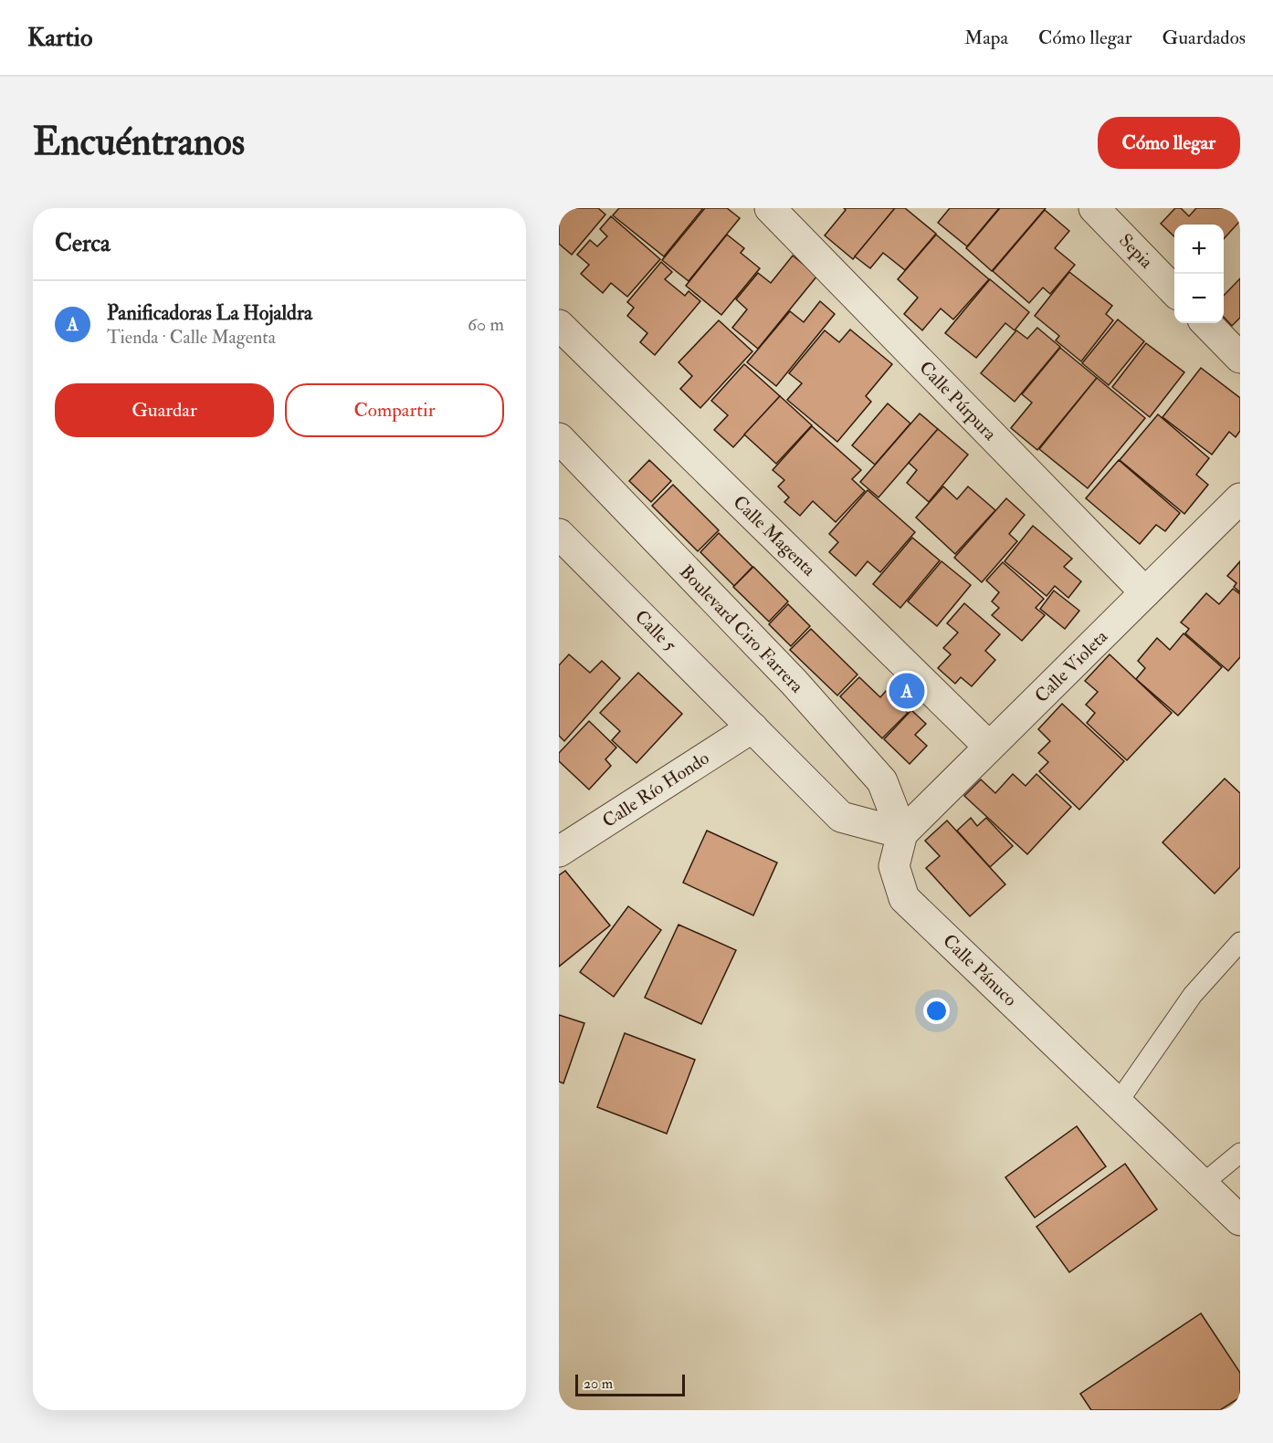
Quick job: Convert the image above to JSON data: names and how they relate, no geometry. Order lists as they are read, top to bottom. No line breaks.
{"streets":{"street":["Sepia","Calle Púrpura","Calle Magenta","Boulevard Ciro Farrera","Calle 5","Calle Violeta","Calle Río Hondo","Calle Pánuco"]},"crossings":[["Calle Púrpura","Calle Violeta"],["Calle Magenta","Calle Violeta"],["Boulevard Ciro Farrera","Calle Violeta"],["Boulevard Ciro Farrera","Calle Pánuco"],["Calle 5","Calle Río Hondo"],["Calle Violeta","Calle Pánuco"]],"scale_bar":"20 m","page":{"header":"Kartio","nav":["Mapa","Cómo llegar","Guardados"],"buttons":["Cómo llegar",["Guardar","Compartir"]],"title":"Encuéntranos","heading":"Cerca","map_buttons":["+","−"],"list":[{"mark":"A","name":"Panificadoras La Hojaldra","note":"Tienda · Calle Magenta","value":"60 m"}],"pins":"A","scale":"20 m"}}
